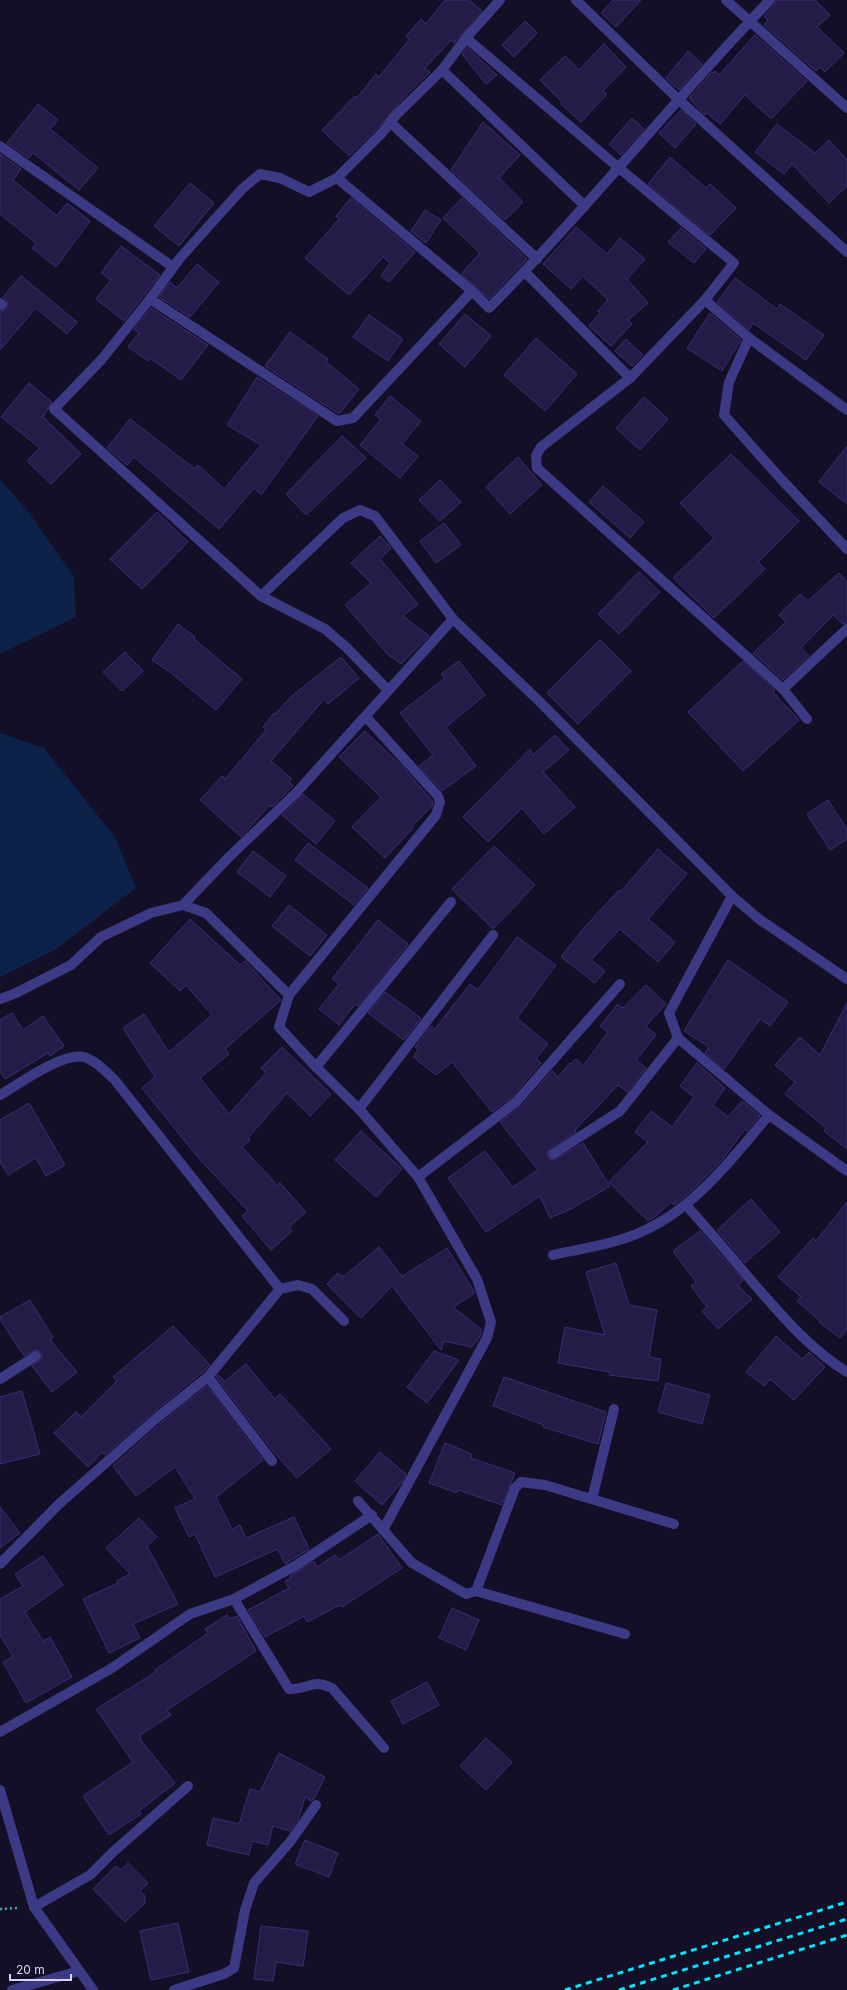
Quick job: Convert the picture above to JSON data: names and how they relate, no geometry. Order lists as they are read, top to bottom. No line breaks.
{"scale_bar":"20 m"}
